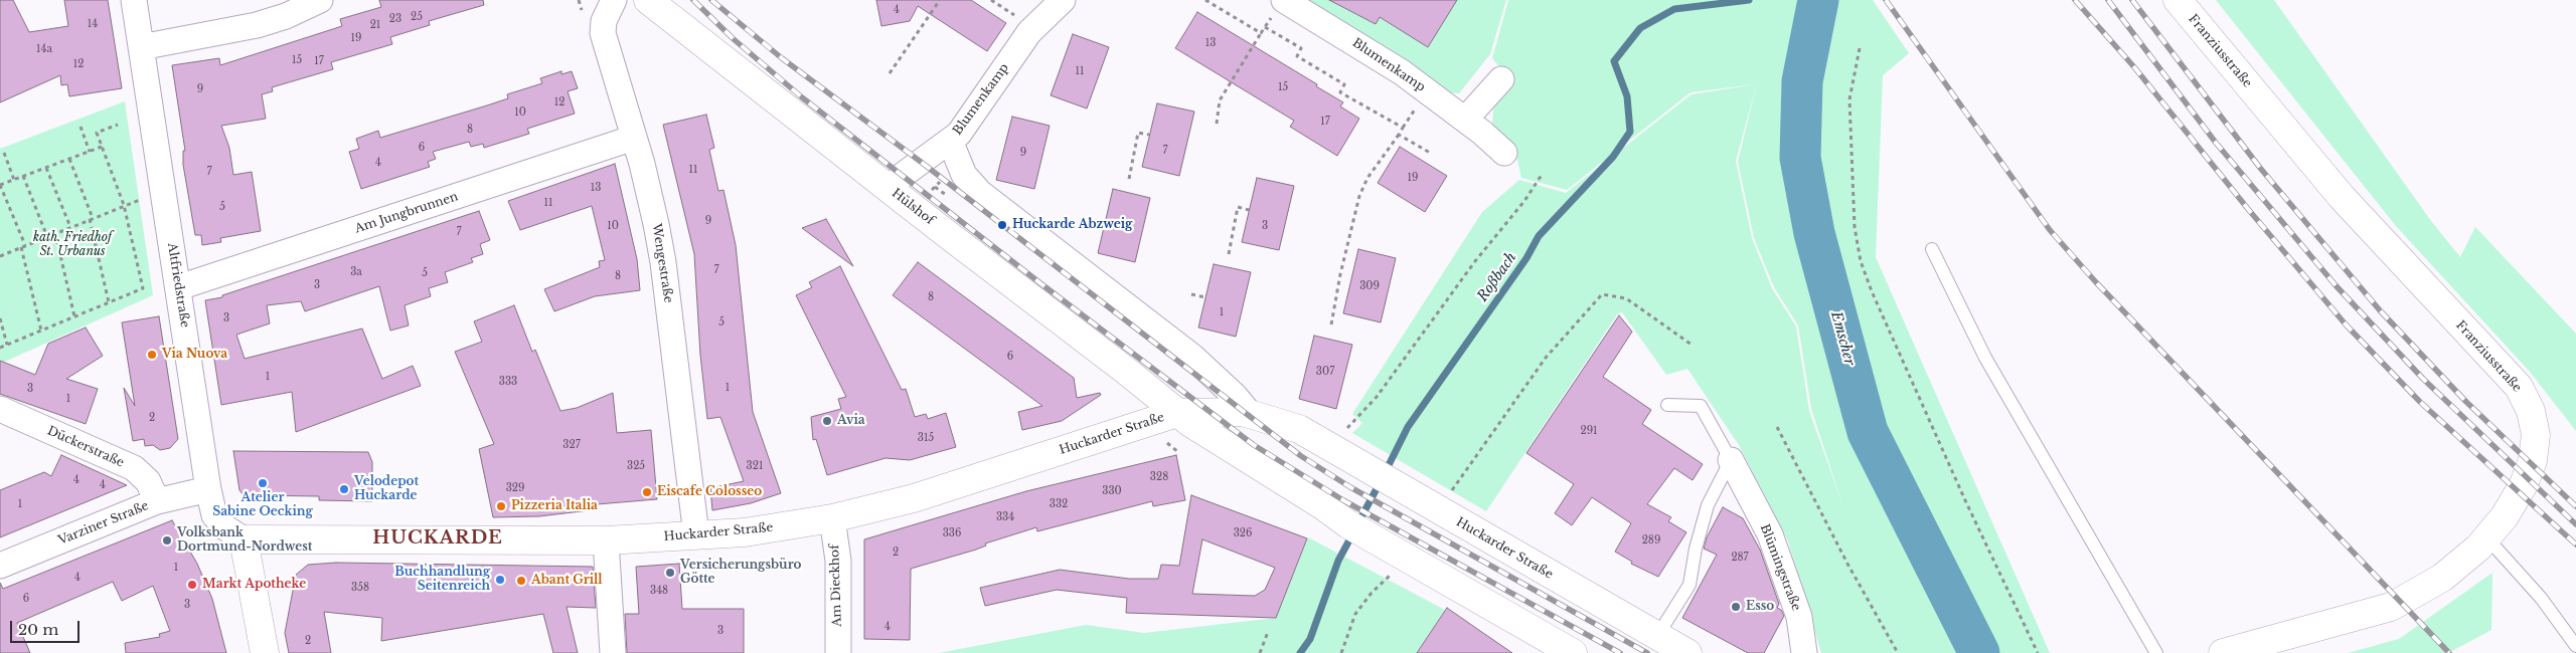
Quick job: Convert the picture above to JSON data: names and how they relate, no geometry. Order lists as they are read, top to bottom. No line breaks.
{"streets":{"main road":["Franziusstraße","Hülshof","Huckarder Straße"],"street":["Blumenkamp","Am Jungbrunnen","Wengestraße","Altfriedstraße","Dückerstraße","Varziner Straße","Blümingstraße","Am Dieckhof"]},"crossings":[["Blumenkamp","Hülshof"],["Hülshof","Huckarder Straße"],["Am Jungbrunnen","Wengestraße"],["Am Jungbrunnen","Altfriedstraße"],["Wengestraße","Huckarder Straße"],["Altfriedstraße","Huckarder Straße"],["Altfriedstraße","Varziner Straße"],["Huckarder Straße","Am Dieckhof"],["Dückerstraße","Varziner Straße"]],"districts":["HUCKARDE"],"water":["Roßbach","Emscher"],"parks":["kath. Friedhof St. Urbanus"],"places":["Huckarde Abzweig","Via Nuova","Avia","Atelier Sabine Oecking","Velodepot Huckarde","Eiscafe Colosseo","Pizzeria Italia","Volksbank Dortmund-Nordwest","Versicherungsbüro Götte","Buchhandlung Seitenreich","Abant Grill","Markt Apotheke","Esso"],"house_numbers":["4","25","23","14","21","19","13","14a","15","17","12","11","15","9","12","10","17","8","6","7","9","4","11","7","19","13","11","5","9","10","3","7","7","3a","5","8","3","309","8","1","3","5","6","307","1","333","1","3","1","2","291","315","327","325","321","328","4","4","329","330","1","332","334","336","326","289","2","287","1","4","358","348","6","3","4","3","2"],"scale_bar":"20 m"}
